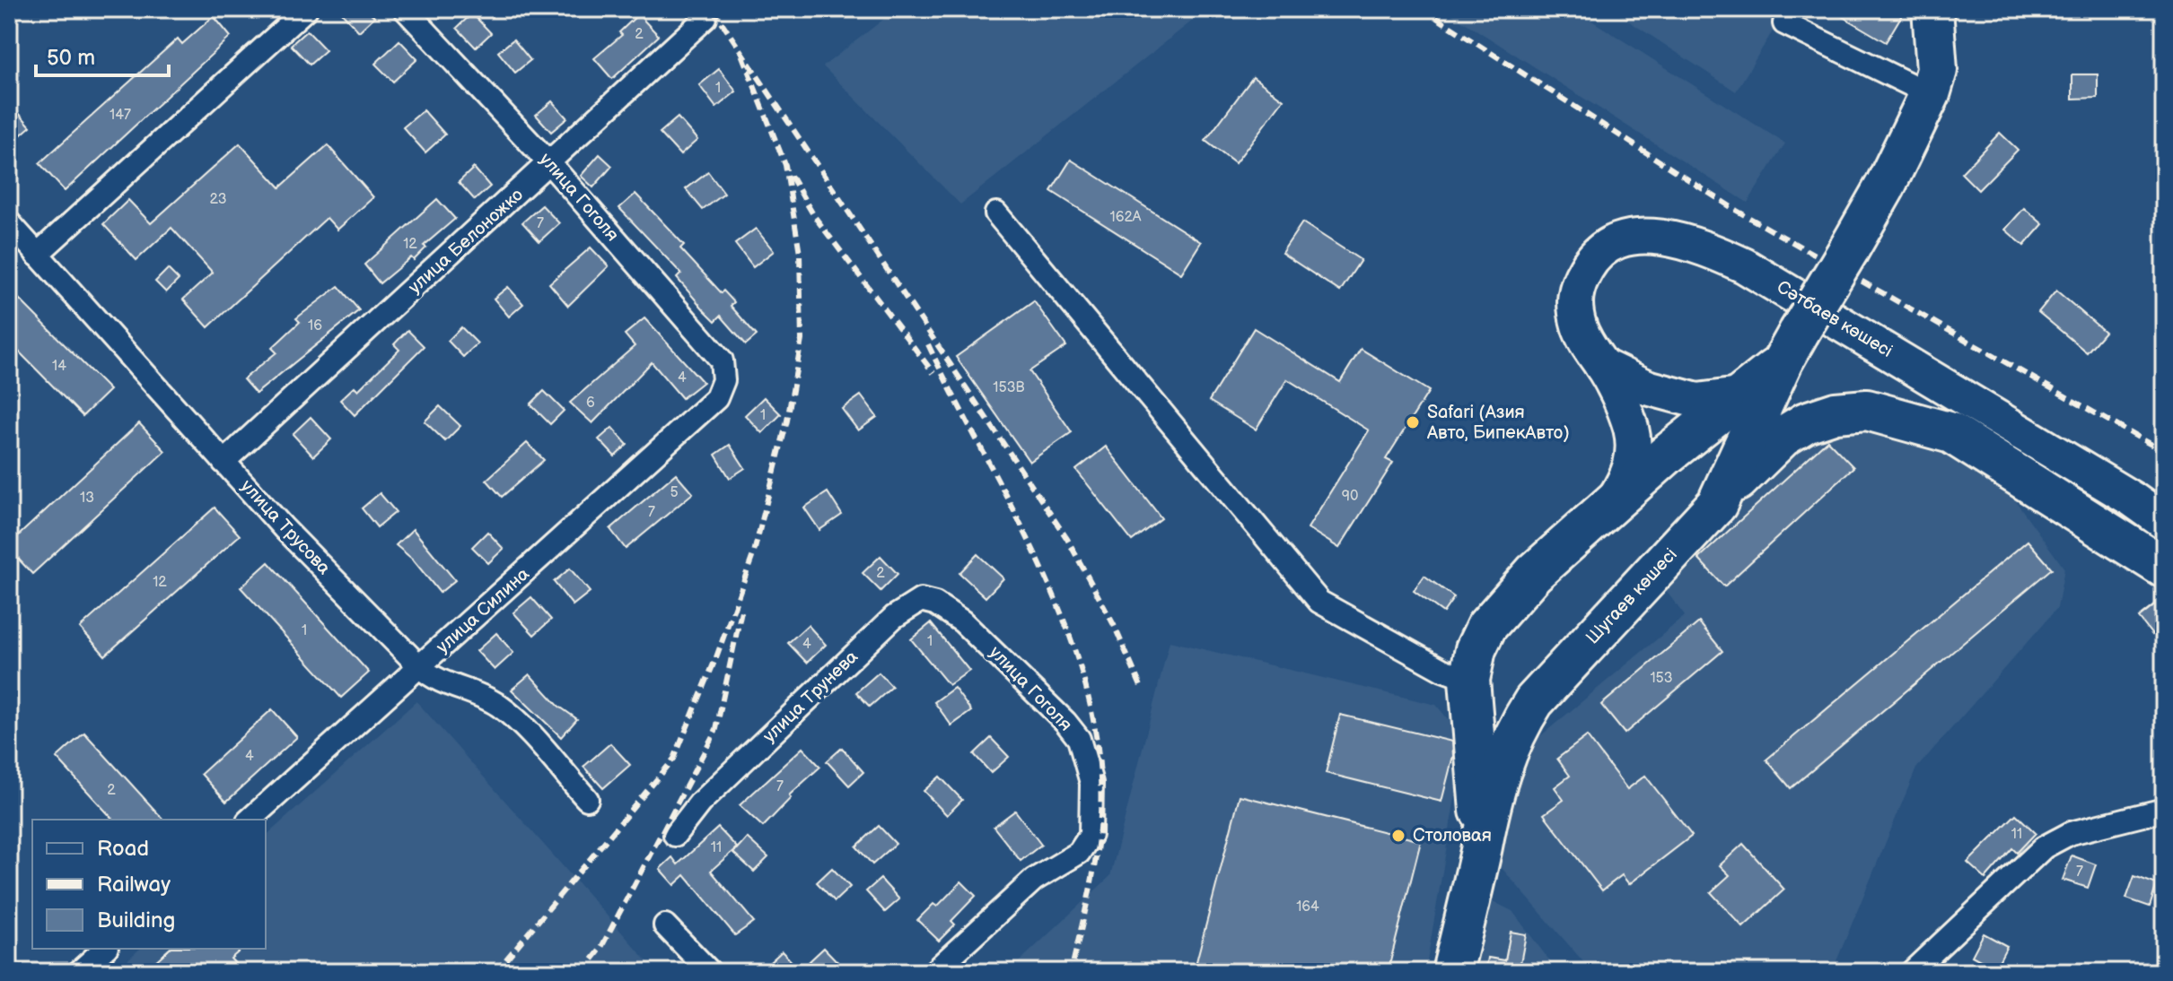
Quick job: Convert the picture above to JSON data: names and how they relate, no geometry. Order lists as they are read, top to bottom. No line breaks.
{"streets":{"highway":["Шугаев көшесі"],"main road":["Сәтбаев көшесі"],"street":["улица Гоголя","улица Белоножко","улица Трусова","улица Силина","улица Трунева"]},"crossings":[["улица Гоголя","улица Белоножко"],["улица Гоголя","улица Силина"],["улица Гоголя","улица Трунева"],["улица Белоножко","улица Трусова"],["Сәтбаев көшесі","Шугаев көшесі"],["улица Трусова","улица Силина"]],"places":["Safari (Азия Авто, БипекАвто)","Столовая"],"house_numbers":["2","1","147","23","162А","7","12","16","14","4","153В","6","1","5","90","13","7","2","12","1","1","4","153","4","7","2","11","11","7","164"],"legend":["Road","Railway","Building"],"scale_bar":"50 m"}
